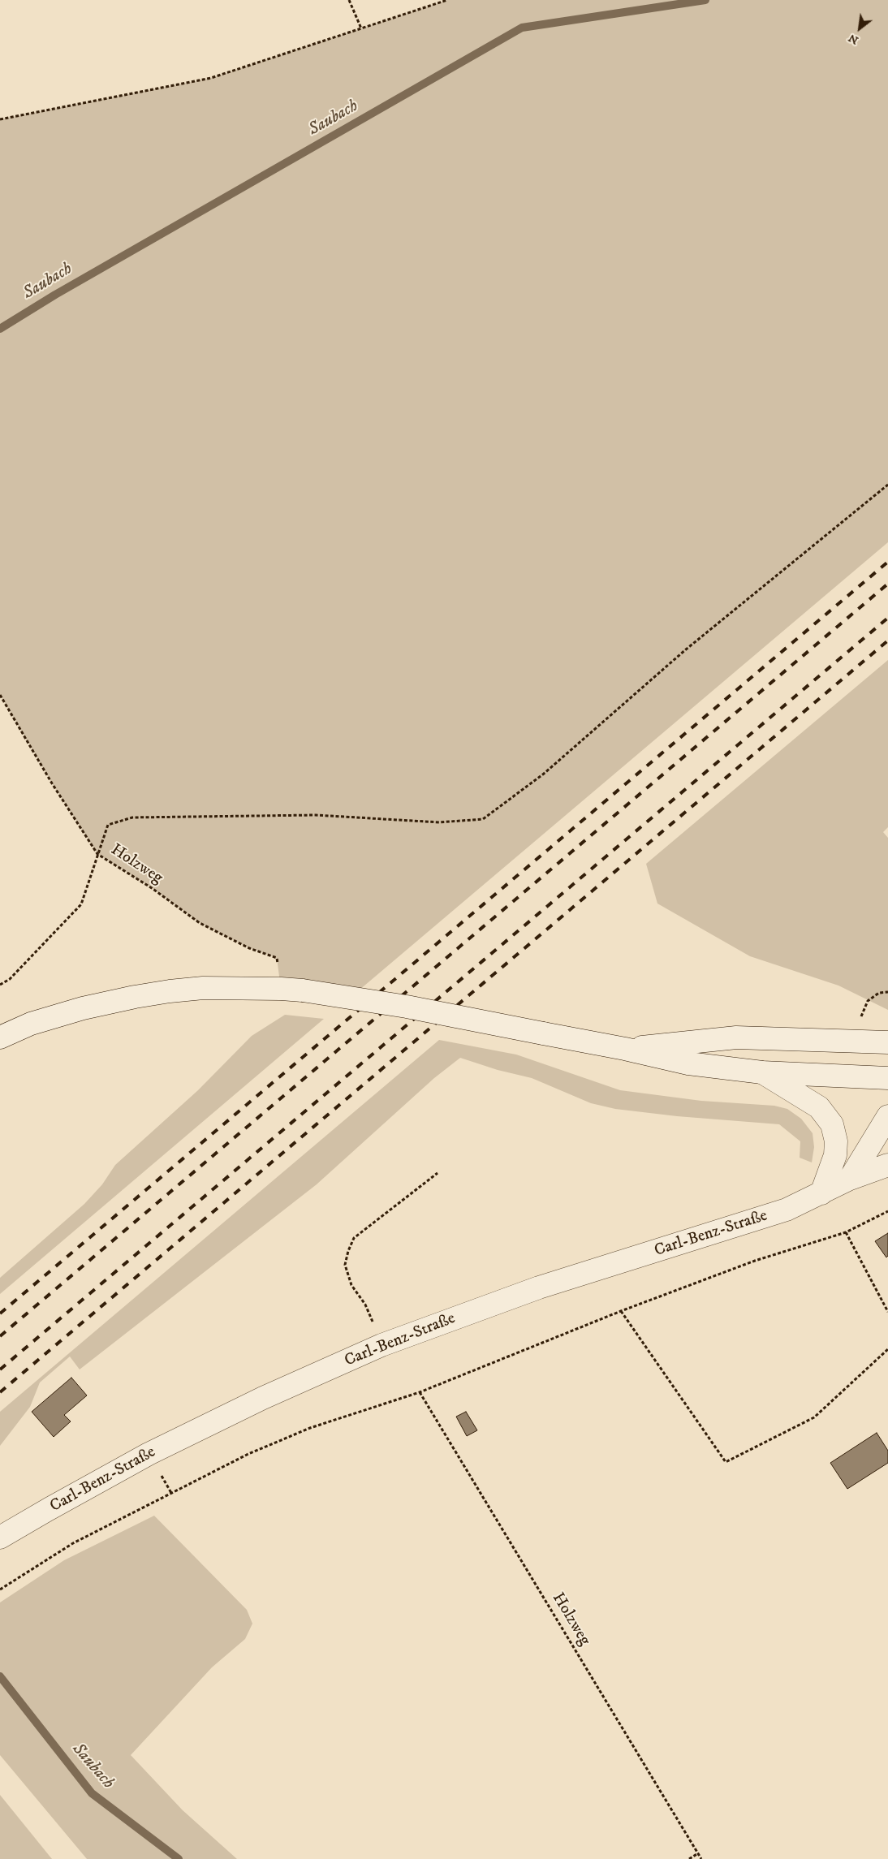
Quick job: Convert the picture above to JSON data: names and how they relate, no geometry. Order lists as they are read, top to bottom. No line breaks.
{"streets":{"street":["Carl-Benz-Straße"],"path":["Holzweg"]},"water":["Saubach"],"north":"bottom left"}
